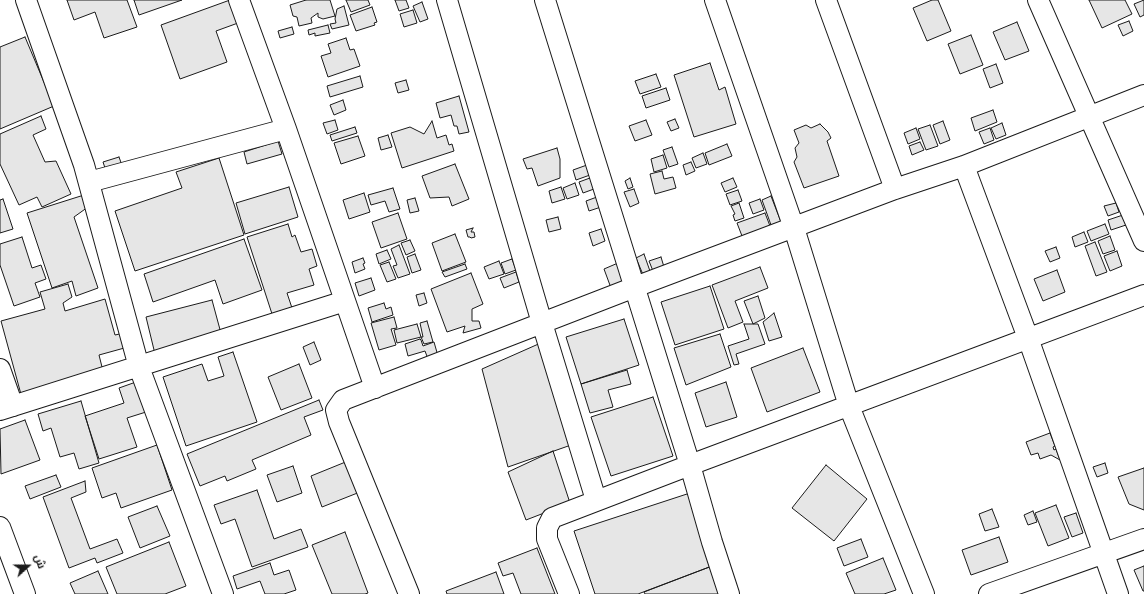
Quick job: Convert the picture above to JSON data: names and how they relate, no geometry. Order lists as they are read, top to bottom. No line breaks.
{"north":"right"}
